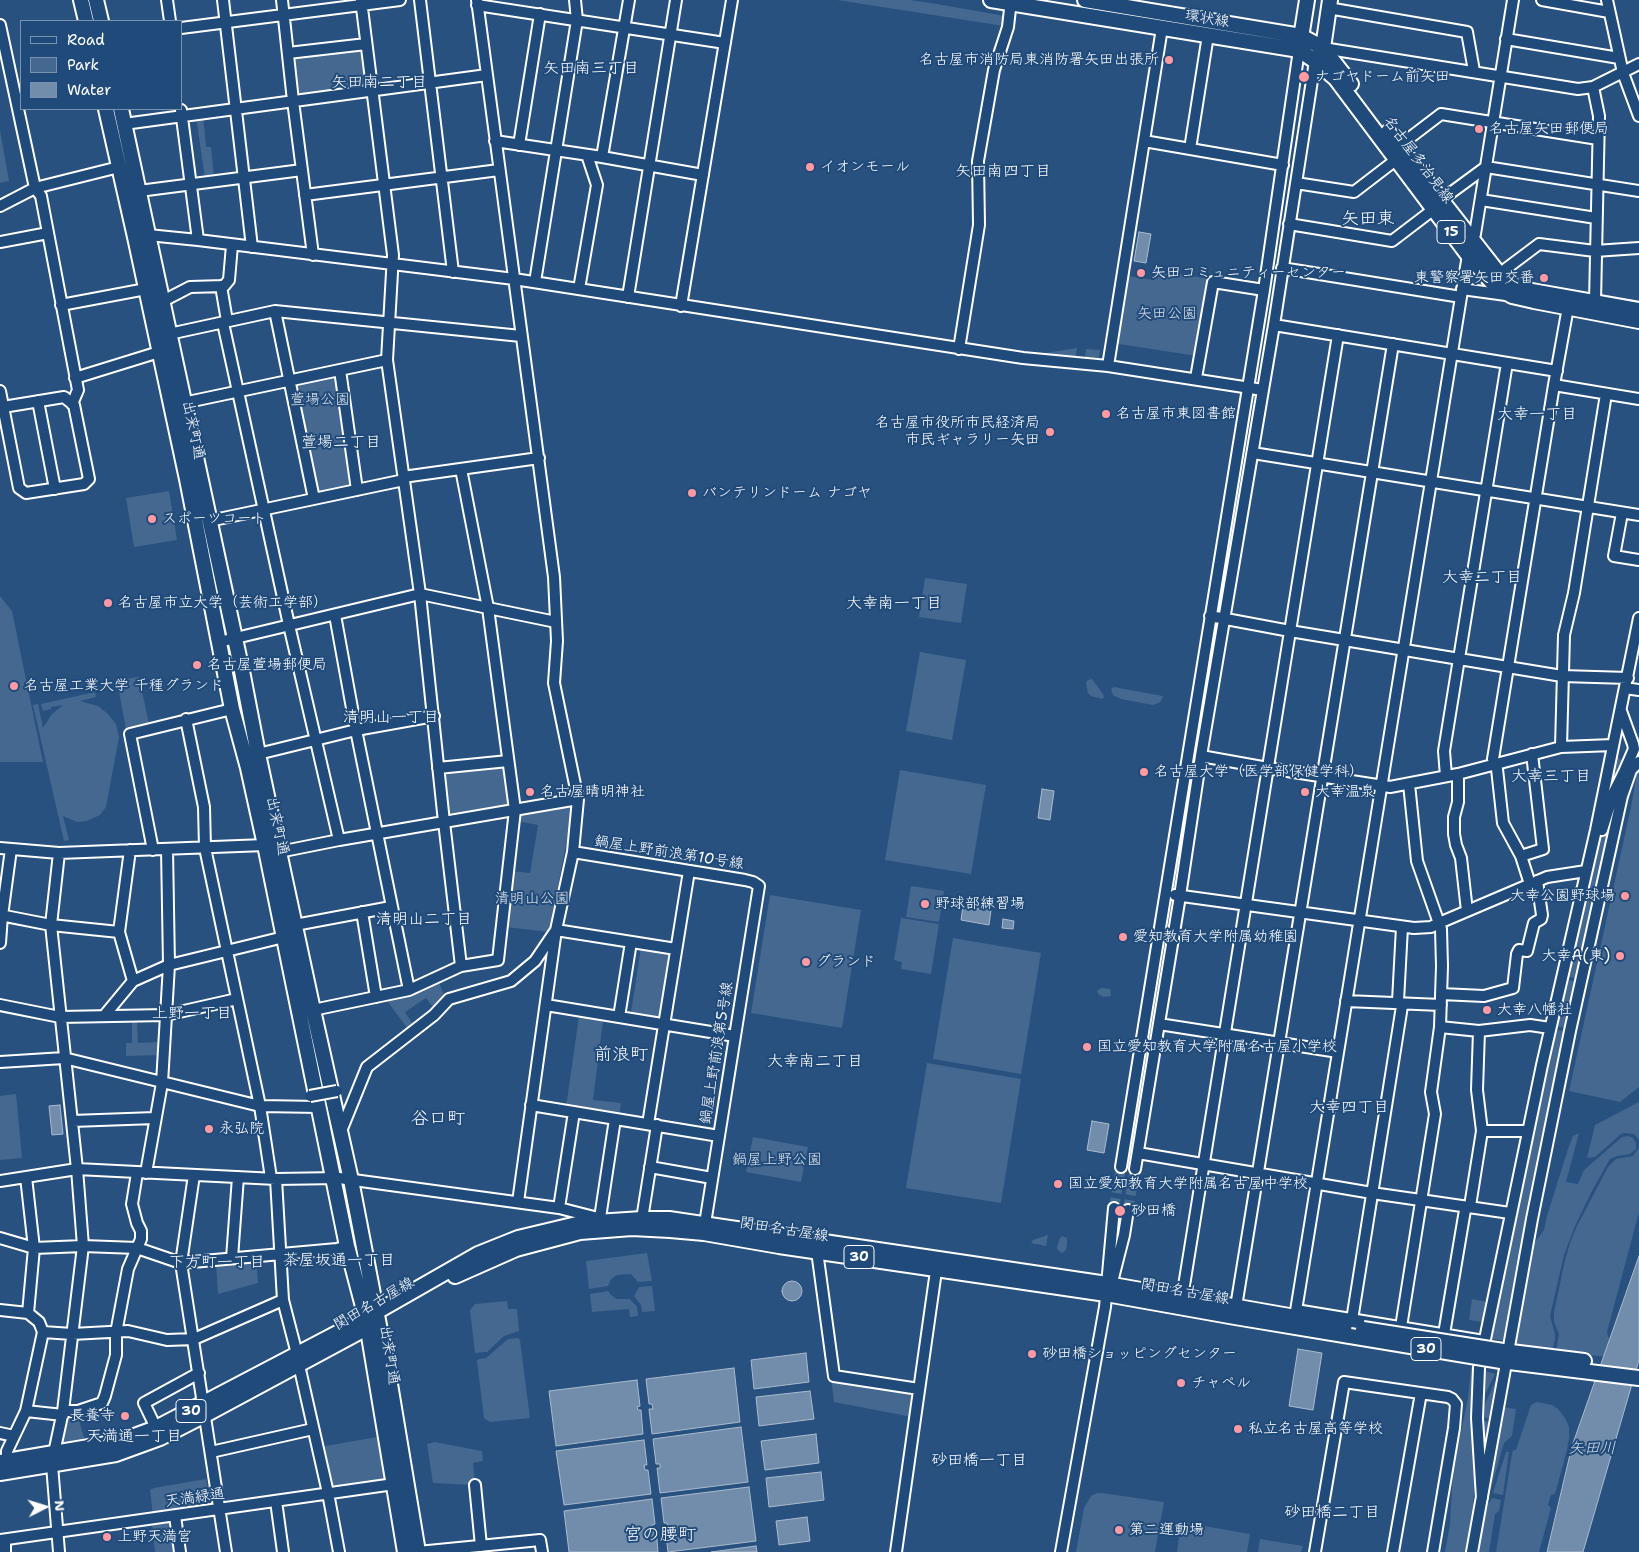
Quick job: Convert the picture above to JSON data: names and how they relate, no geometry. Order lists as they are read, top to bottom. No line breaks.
{"streets":{"main road":["環状線","名古屋多治見線","15","出来町通","関田名古屋線","30"],"street":["鍋屋上野前浪第10号線","鍋屋上野前浪第5号線","天満緑通"]},"crossings":[["環状線","名古屋多治見線"],["出来町通","関田名古屋線"],["出来町通","天満緑通"],["鍋屋上野前浪第10号線","鍋屋上野前浪第5号線"],["鍋屋上野前浪第5号線","関田名古屋線"]],"districts":["矢田南三丁目","矢田南二丁目","矢田南四丁目","矢田東","大幸一丁目","萱場二丁目","大幸二丁目","大幸南一丁目","清明山一丁目","大幸三丁目","清明山二丁目","上野一丁目","前浪町","大幸南二丁目","大幸四丁目","谷口町","茶屋坂通一丁目","下方町一丁目","天満通一丁目","砂田橋一丁目","砂田橋二丁目","宮の腰町"],"water":["矢田川"],"parks":["矢田公園","萱場公園","清明山公園","鍋屋上野公園"],"places":["名古屋市消防局東消防署矢田出張所","ナゴヤドーム前矢田","名古屋矢田郵便局","イオンモール","矢田コミュニティーセンター","東警察署矢田交番","名古屋市東図書館","名古屋市役所市民経済局 市民ギャラリー矢田","バンテリンドーム ナゴヤ","スポーツコート","名古屋市立大学（芸術工学部）","名古屋萱場郵便局","名古屋工業大学 千種グランド","名古屋大学（医学部保健学科）","名古屋晴明神社","大幸温泉","大幸公園野球場","野球部練習場","愛知教育大学附属幼稚園","大幸A(東)","グランド","大幸八幡社","国立愛知教育大学附属名古屋小学校","永弘院","国立愛知教育大学附属名古屋中学校","砂田橋","砂田橋ショッピングセンター","チャペル","長養寺","私立名古屋高等学校","第二運動場","上野天満宮"],"legend":["Road","Park","Water"],"north":"right"}
